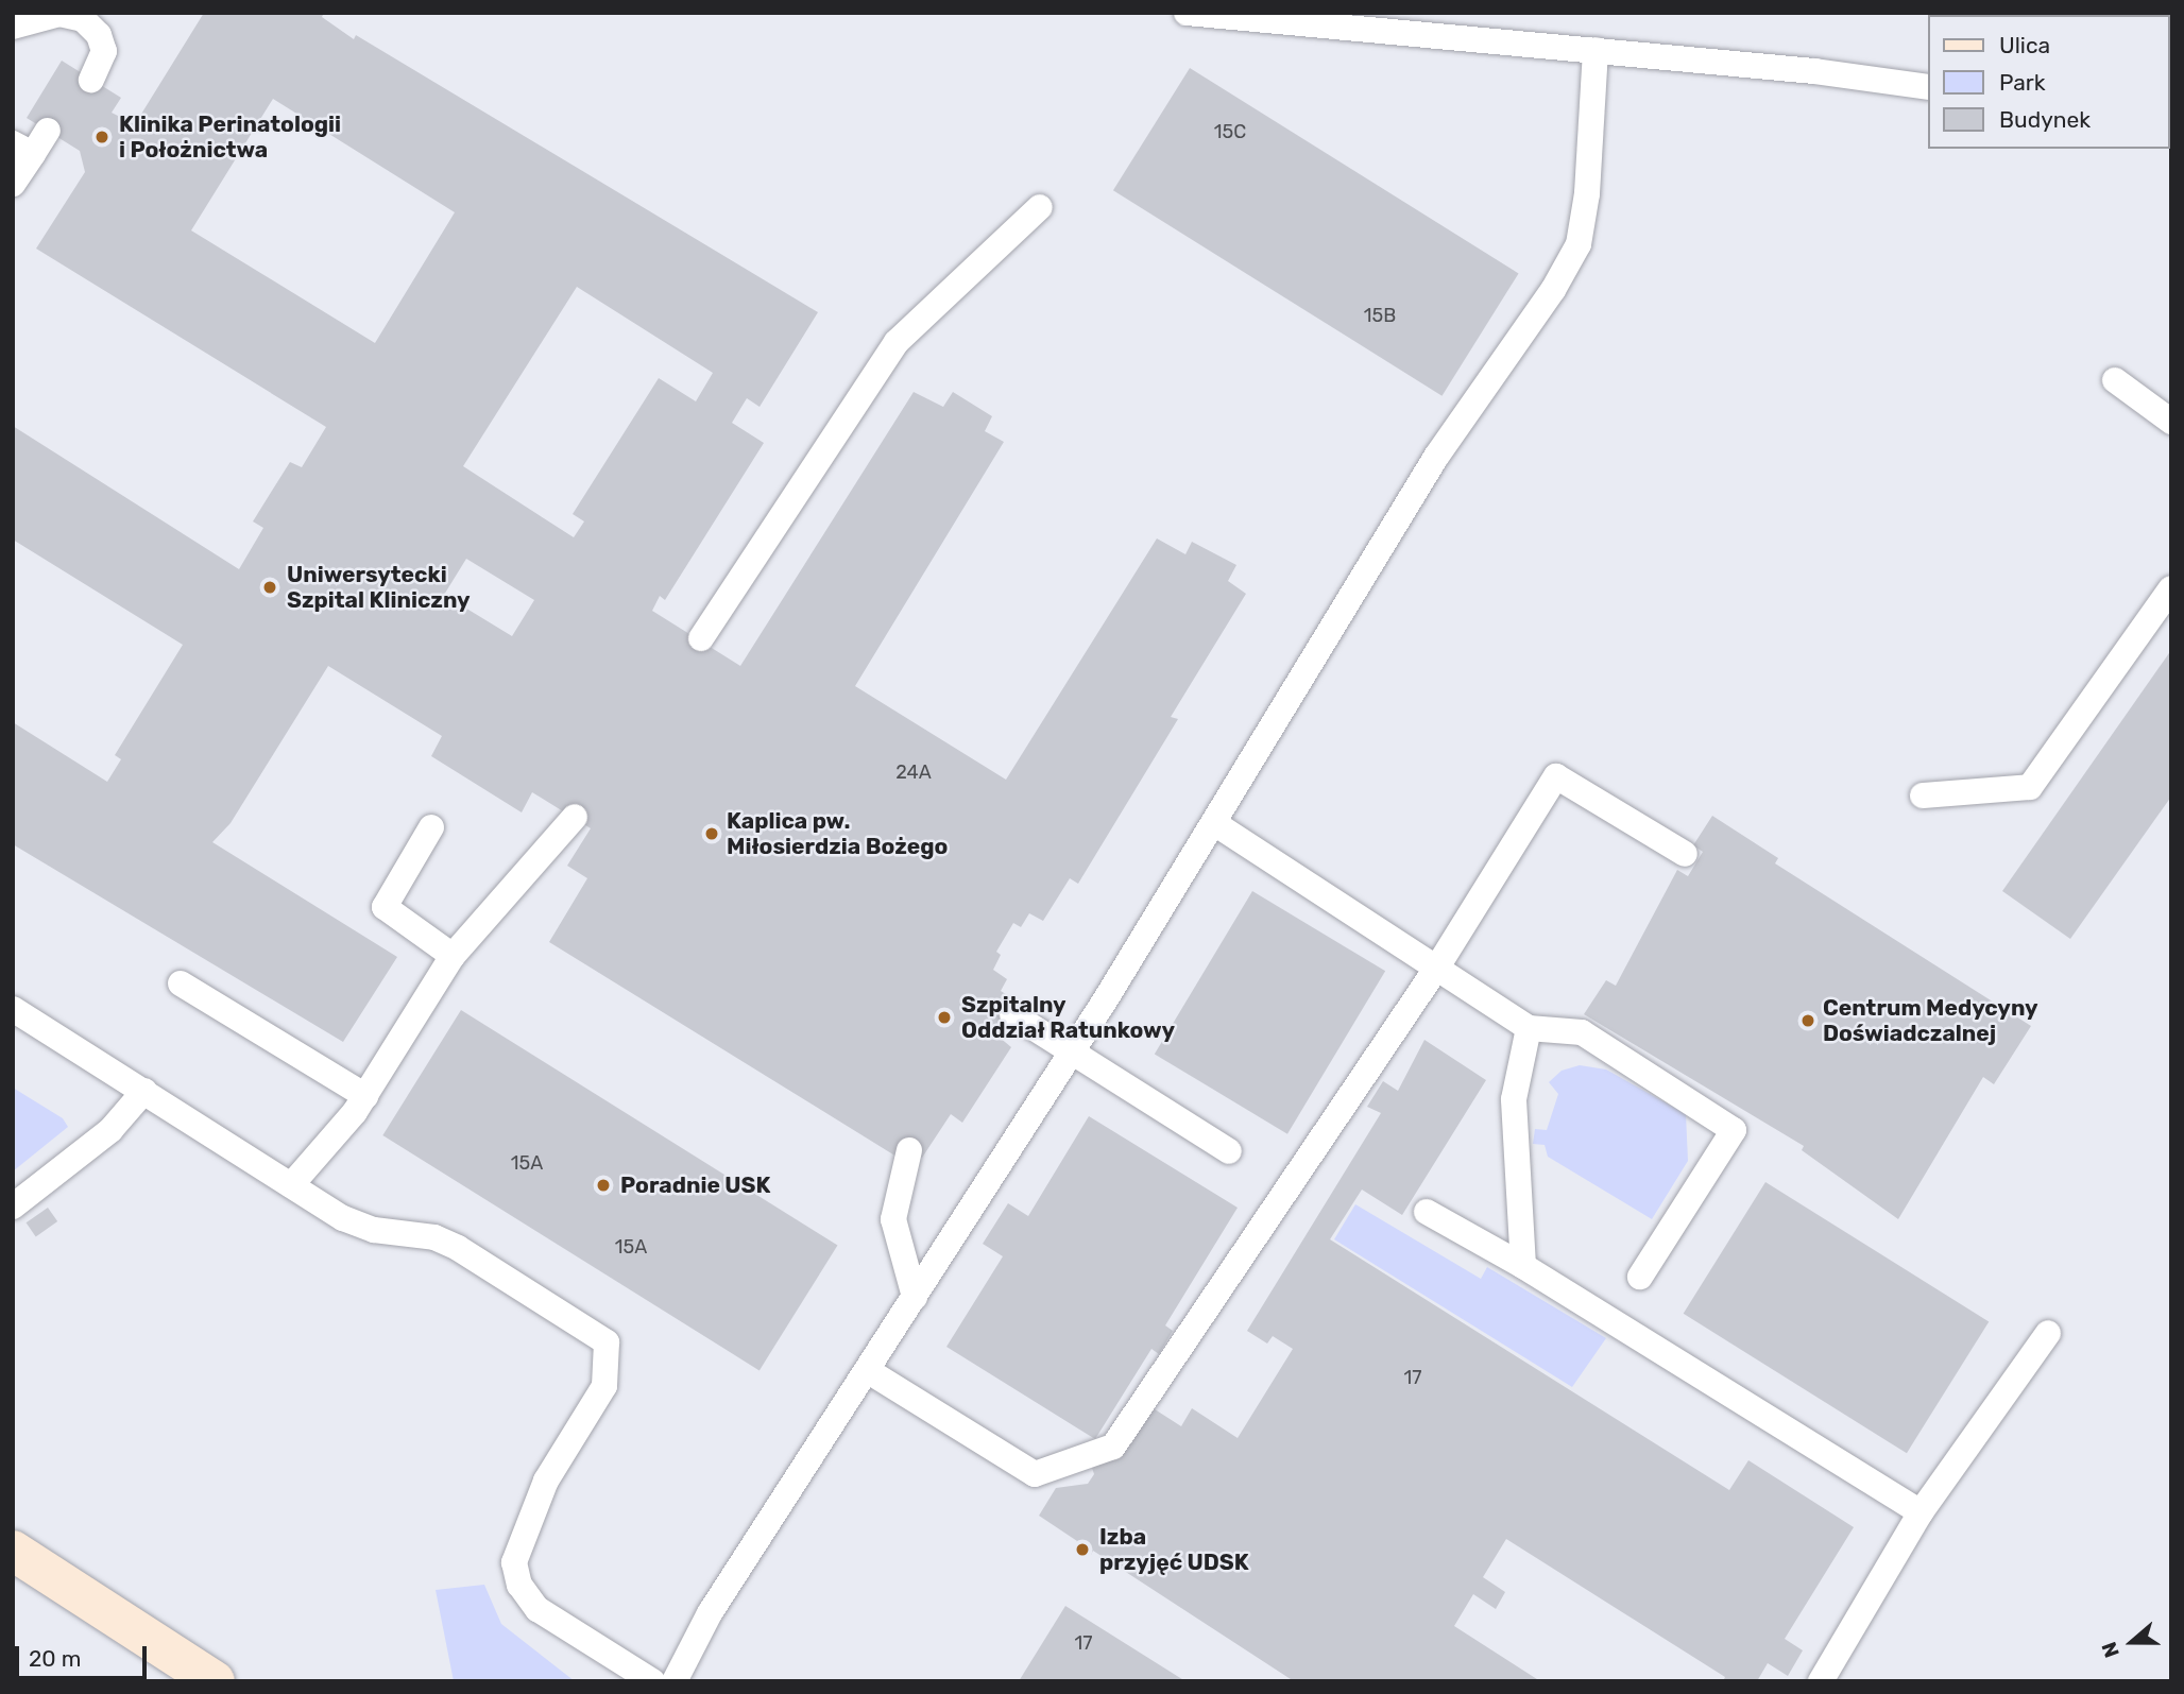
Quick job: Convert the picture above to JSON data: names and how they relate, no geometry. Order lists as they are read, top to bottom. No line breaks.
{"places":["Klinika Perinatologii i Położnictwa","Uniwersytecki Szpital Kliniczny","Kaplica pw. Miłosierdzia Bożego","Szpitalny Oddział Ratunkowy","Centrum Medycyny Doświadczalnej","Poradnie USK","Izba przyjęć UDSK"],"house_numbers":["15C","15B","24A","15A","15A","17","17"],"legend":["Ulica","Park","Budynek"],"scale_bar":"20 m","north":"left"}
